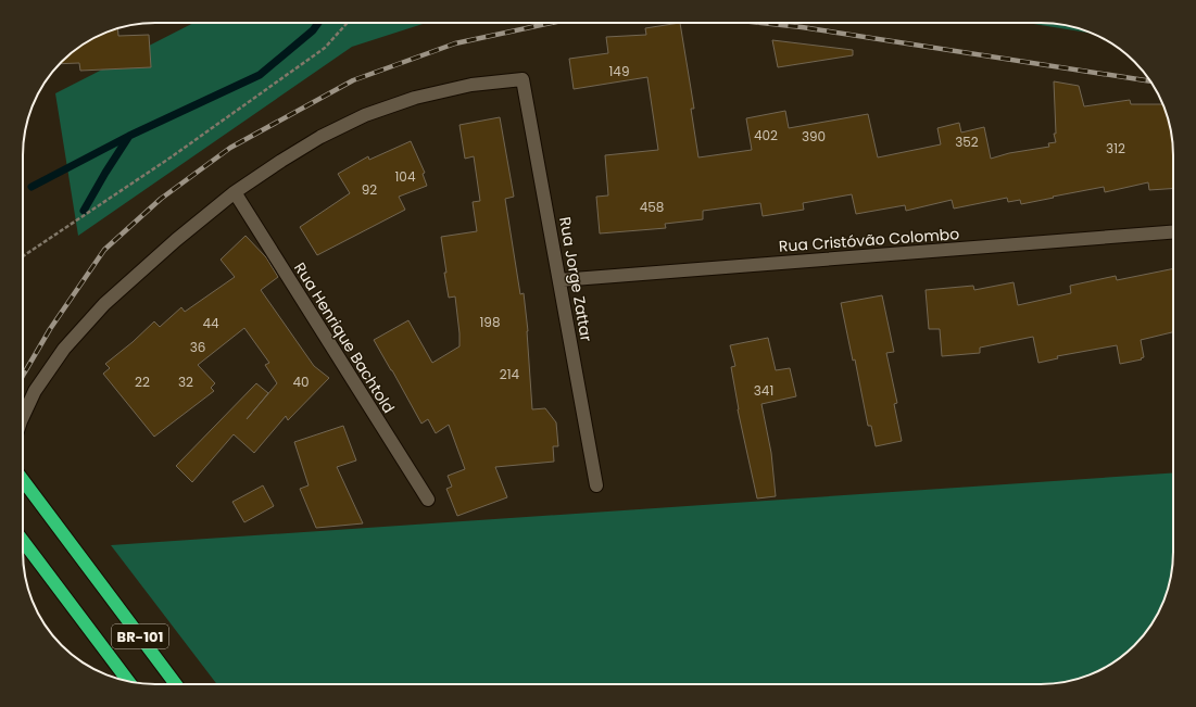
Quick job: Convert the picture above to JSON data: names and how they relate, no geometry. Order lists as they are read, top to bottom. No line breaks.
{"streets":{"highway":["BR-101"],"street":["Rua Cristóvão Colombo","Rua Jorge Zattar","Rua Henrique Bachtold"]},"crossings":[["Rua Cristóvão Colombo","Rua Jorge Zattar"],["Rua Jorge Zattar","Rua Henrique Bachtold"]],"house_numbers":["149","402","390","352","312","104","92","458","198","44","36","214","22","32","40","341"]}
